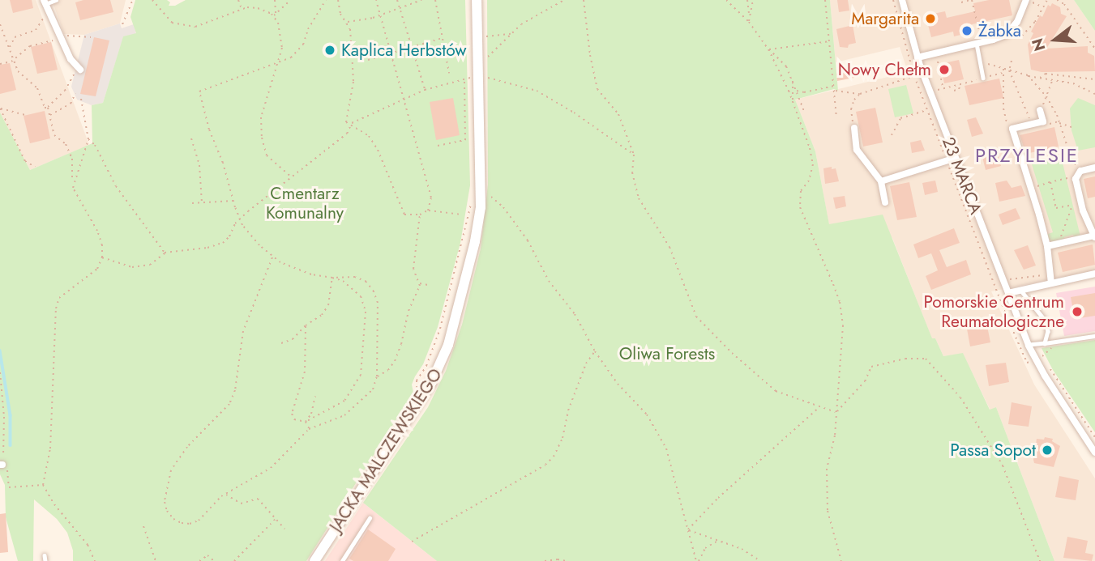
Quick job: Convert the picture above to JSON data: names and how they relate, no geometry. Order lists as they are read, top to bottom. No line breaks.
{"streets":{"main road":["JACKA MALCZEWSKIEGO"],"street":["23 MARCA"]},"districts":["PRZYLESIE"],"parks":["Cmentarz Komunalny","Oliwa Forests"],"places":["Margarita","Żabka","Kaplica Herbstów","Nowy Chełm","Pomorskie Centrum Reumatologiczne","Passa Sopot"],"north":"left"}
